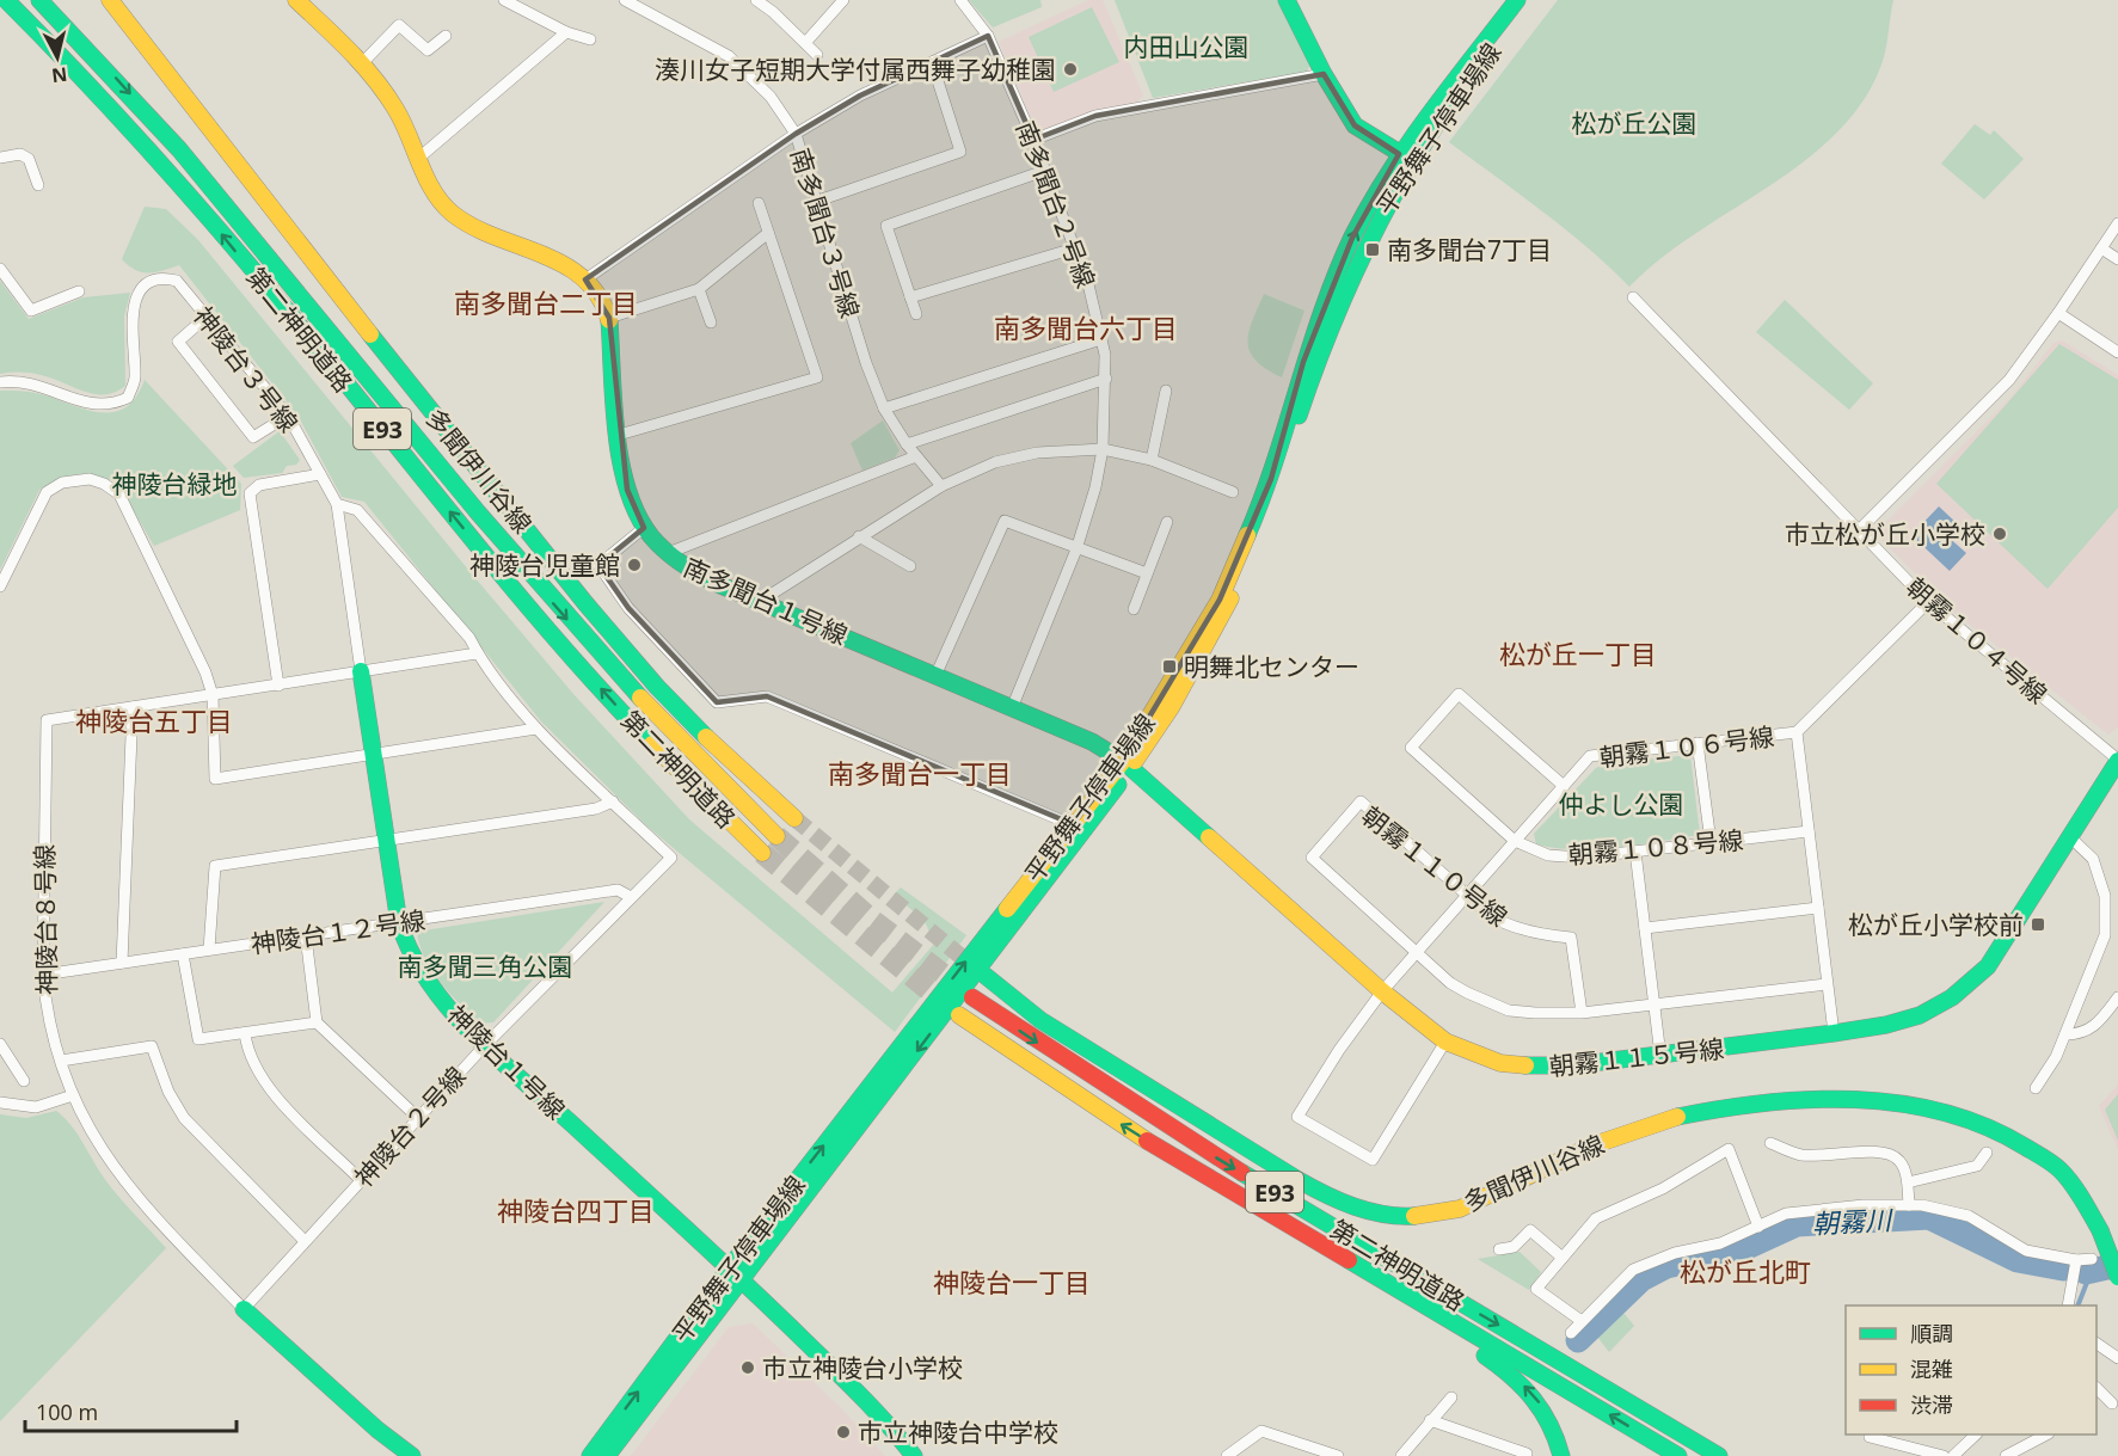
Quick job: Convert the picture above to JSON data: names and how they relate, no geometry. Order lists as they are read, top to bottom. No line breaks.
{"streets":{"main road":["平野舞子停車場線","第二神明道路","E93","多聞伊川谷線","南多聞台１号線","神陵台８号線","朝霧１１５号線","神陵台１号線"],"street":["南多聞台２号線","南多聞台３号線","神陵台３号線","朝霧１０４号線","朝霧１０６号線","朝霧１０８号線","朝霧１１０号線","神陵台１２号線","神陵台２号線"]},"crossings":[["平野舞子停車場線","南多聞台１号線"],["平野舞子停車場線","朝霧１１５号線"],["平野舞子停車場線","神陵台１号線"],["南多聞台２号線","南多聞台１号線"],["南多聞台１号線","朝霧１１５号線"],["朝霧１０４号線","朝霧１１５号線"],["朝霧１０６号線","朝霧１０８号線"],["朝霧１０６号線","朝霧１１０号線"],["朝霧１０６号線","朝霧１１５号線"],["神陵台８号線","神陵台１２号線"],["神陵台８号線","神陵台１号線"],["神陵台８号線","神陵台２号線"],["神陵台１２号線","神陵台１号線"],["神陵台１２号線","神陵台２号線"],["神陵台１号線","神陵台２号線"]],"districts":["南多聞台二丁目","南多聞台六丁目","松が丘一丁目","神陵台五丁目","南多聞台一丁目","神陵台四丁目","松が丘北町","神陵台一丁目"],"water":["朝霧川"],"parks":["内田山公園","松が丘公園","神陵台緑地","仲よし公園","南多聞三角公園"],"places":{"other":["湊川女子短期大学付属西舞子幼稚園","市立松が丘小学校","神陵台児童館","市立神陵台小学校","市立神陵台中学校"],"transit":["南多聞台7丁目","明舞北センター","松が丘小学校前"]},"legend":["順調","混雑","渋滞"],"scale_bar":"100 m","north":"bottom"}
